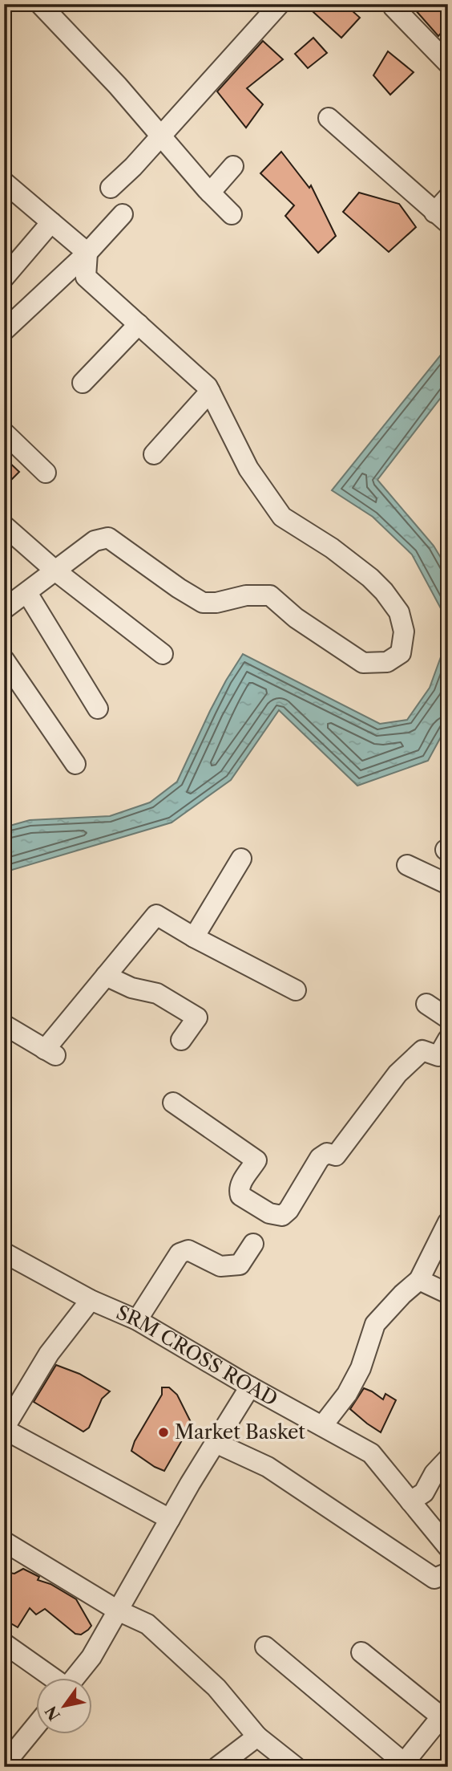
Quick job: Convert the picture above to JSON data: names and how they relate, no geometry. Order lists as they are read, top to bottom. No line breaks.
{"streets":{"street":["SRM CROSS ROAD"]},"places":["Market Basket"],"north":"bottom left"}
